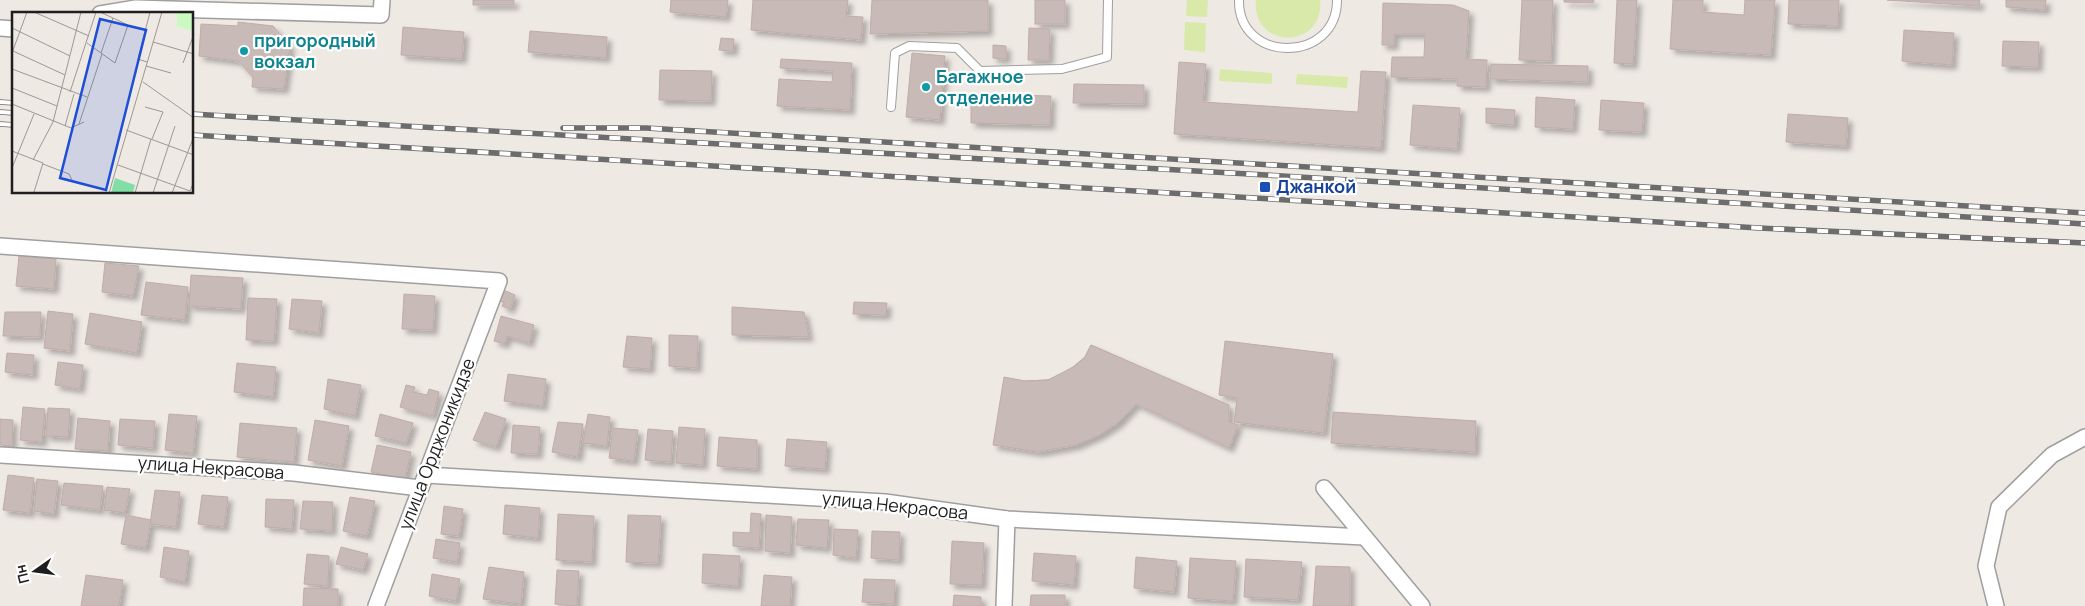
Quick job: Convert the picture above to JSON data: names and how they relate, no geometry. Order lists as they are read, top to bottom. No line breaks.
{"streets":{"street":["улица Орджоникидзе","улица Некрасова"]},"crossings":[["улица Орджоникидзе","улица Некрасова"]],"places":{"other":["пригородный вокзал","Багажное отделение"],"transit":["Джанкой"]},"north":"left"}
